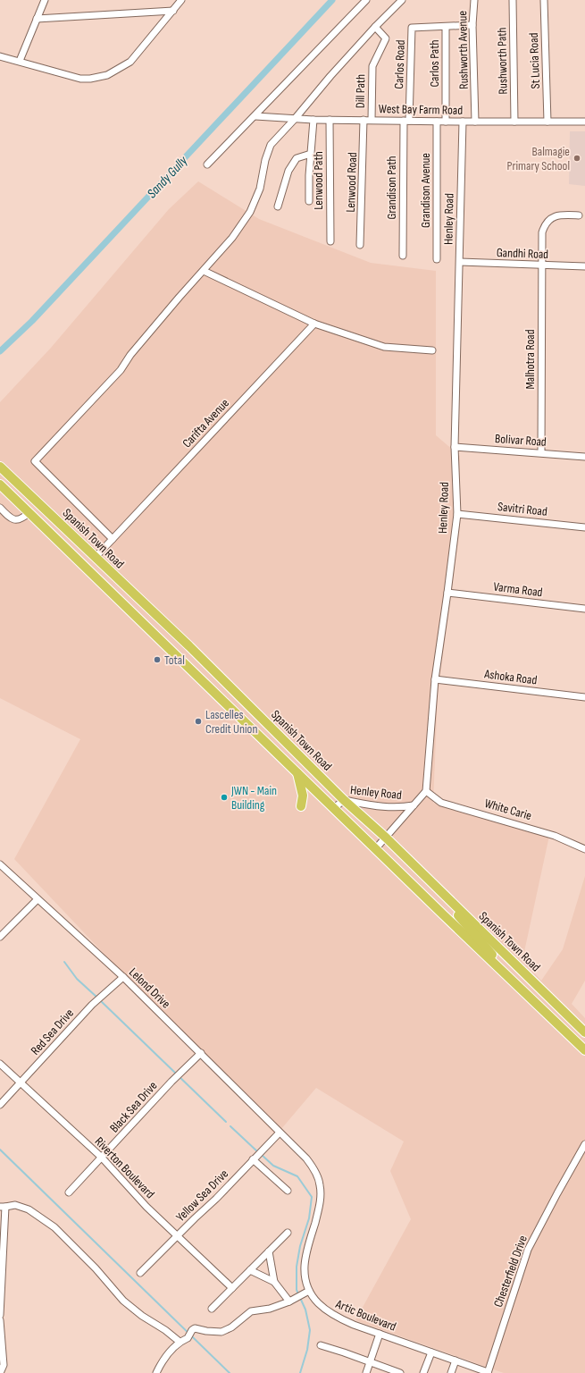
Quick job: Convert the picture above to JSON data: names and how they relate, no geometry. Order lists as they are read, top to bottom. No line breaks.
{"streets":{"highway":["Spanish Town Road"],"street":["Rushworth Avenue","Rushworth Path","St Lucia Road","Carlos Path","Carlos Road","Dill Path","West Bay Farm Road","Lenwood Path","Lenwood Road","Grandison Path","Grandison Avenue","Henley Road","Gandhi Road","Malhotra Road","Carifta Avenue","Bolivar Road","Savitri Road","Varma Road","Ashoka Road","White Carie","Lelond Drive","Red Sea Drive","Black Sea Drive","Riverton Boulevard","Yellow Sea Drive","Chesterfield Drive","Artic Boulevard"]},"crossings":[["Rushworth Avenue","Carlos Road"],["Rushworth Avenue","West Bay Farm Road"],["Rushworth Path","West Bay Farm Road"],["St Lucia Road","West Bay Farm Road"],["Carlos Path","Carlos Road"],["Carlos Path","West Bay Farm Road"],["Carlos Road","West Bay Farm Road"],["Carlos Road","Grandison Path"],["Dill Path","West Bay Farm Road"],["West Bay Farm Road","Lenwood Path"],["West Bay Farm Road","Lenwood Road"],["West Bay Farm Road","Grandison Path"],["West Bay Farm Road","Grandison Avenue"],["West Bay Farm Road","Henley Road"],["Henley Road","Gandhi Road"],["Henley Road","Bolivar Road"],["Henley Road","Savitri Road"],["Henley Road","Spanish Town Road"],["Henley Road","Varma Road"],["Henley Road","Ashoka Road"],["Henley Road","White Carie"],["Gandhi Road","Malhotra Road"],["Malhotra Road","Bolivar Road"],["Carifta Avenue","Spanish Town Road"],["Lelond Drive","Red Sea Drive"],["Lelond Drive","Black Sea Drive"],["Lelond Drive","Yellow Sea Drive"],["Lelond Drive","Artic Boulevard"],["Red Sea Drive","Riverton Boulevard"],["Black Sea Drive","Riverton Boulevard"],["Riverton Boulevard","Yellow Sea Drive"],["Yellow Sea Drive","Artic Boulevard"],["Chesterfield Drive","Artic Boulevard"]],"water":["Sandy Gully"],"places":["Balmagie Primary School","Total","Lascelles Credit Union","JWN - Main Building"]}
